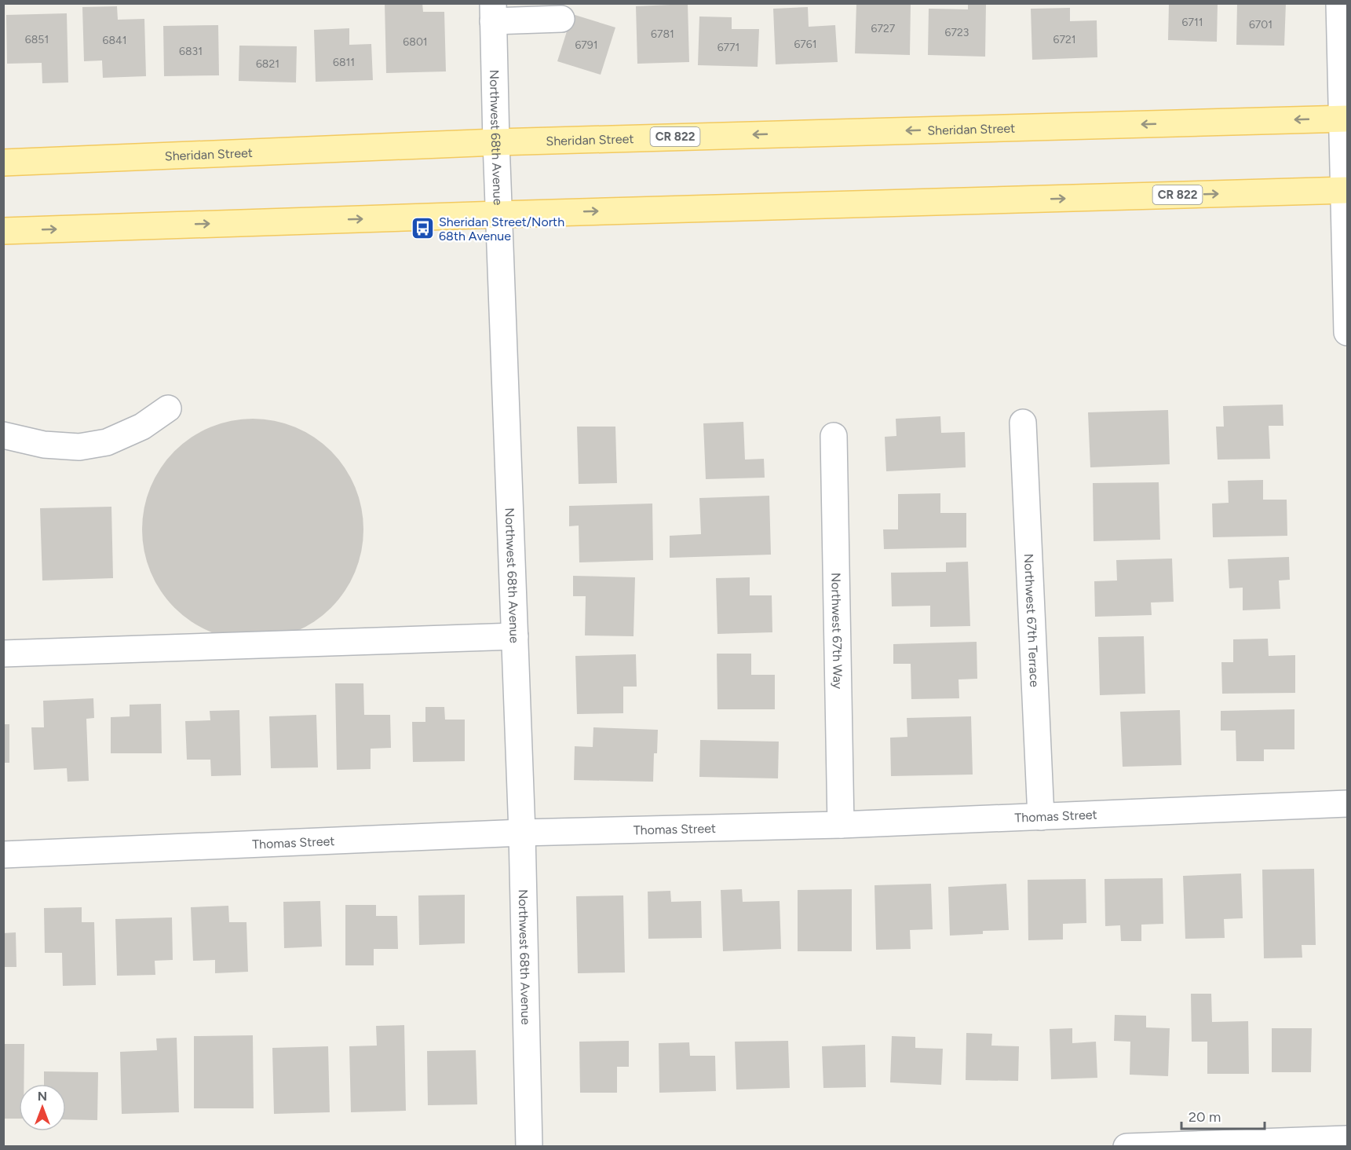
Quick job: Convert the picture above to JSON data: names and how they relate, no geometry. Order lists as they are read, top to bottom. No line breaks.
{"streets":{"main road":["Sheridan Street","CR 822"],"street":["Northwest 68th Avenue","Northwest 67th Terrace","Northwest 67th Way","Thomas Street"]},"crossings":[["Sheridan Street","Northwest 68th Avenue"],["Northwest 68th Avenue","CR 822"],["Northwest 68th Avenue","Thomas Street"],["Northwest 67th Terrace","Thomas Street"],["Northwest 67th Way","Thomas Street"]],"places":{"bus stop":["Sheridan Street/North 68th Avenue"]},"house_numbers":["6711","6701","6727","6723","6781","6851","6721","6841","6801","6761","6791","6771","6831","6811","6821"],"scale_bar":"20 m","north":"top"}
